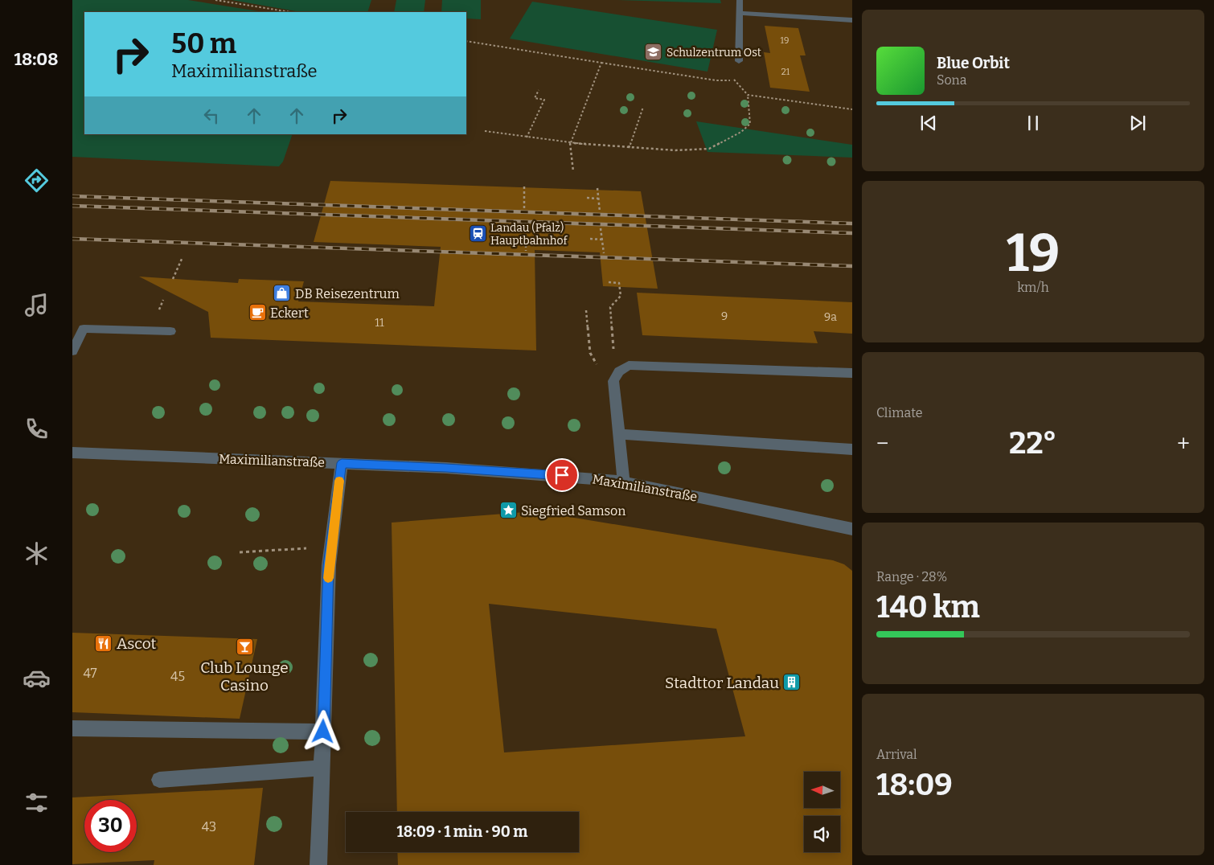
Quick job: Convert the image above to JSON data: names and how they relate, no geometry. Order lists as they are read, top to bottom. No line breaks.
{"streets":{"street":["Maximilianstraße"]},"places":{"school or university":["Schulzentrum Ost"],"station":["Landau (Pfalz) Hauptbahnhof"],"shop":["DB Reisezentrum"],"cafe":["Eckert"],"place":["Siegfried Samson"],"restaurant":["Ascot"],"bar":["Club Lounge Casino"],"building":["Stadttor Landau"]},"house_numbers":["19","21","9","9a","11","47","45","43"],"north":"left","page":{"tabs":"18:08","turn":["50 m","Maximilianstraße"],"song":["Blue Orbit","Sona"],"tile":[["19","km/h"],"Climate",["Range · 28%","140 km"],["Arrival","18:09"]],"heat":["−","22°","+"],"limit":"30","trip":"18:09 · 1 min · 90 m"}}
